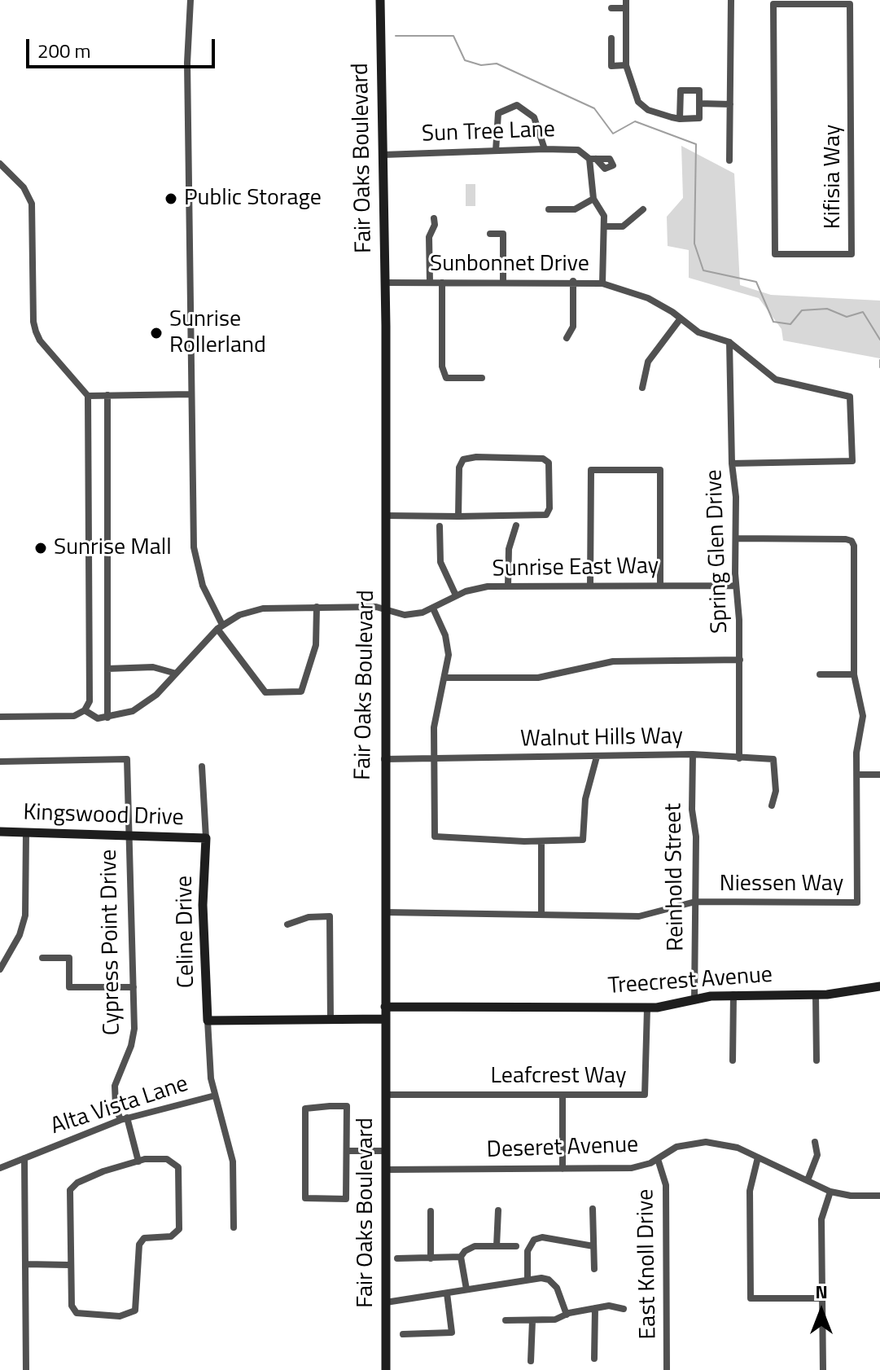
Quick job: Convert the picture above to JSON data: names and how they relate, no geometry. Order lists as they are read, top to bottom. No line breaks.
{"streets":{"main road":["Fair Oaks Boulevard","Kingswood Drive","Celine Drive","Treecrest Avenue"],"street":["Sun Tree Lane","Kifisia Way","Sunbonnet Drive","Spring Glen Drive","Sunrise East Way","Walnut Hills Way","Reinhold Street","Niessen Way","Cypress Point Drive","Leafcrest Way","Alta Vista Lane","Deseret Avenue","East Knoll Drive"]},"crossings":[["Sun Tree Lane","Fair Oaks Boulevard"],["Sun Tree Lane","Sunbonnet Drive"],["Fair Oaks Boulevard","Sunbonnet Drive"],["Fair Oaks Boulevard","Sunrise East Way"],["Fair Oaks Boulevard","Walnut Hills Way"],["Fair Oaks Boulevard","Niessen Way"],["Fair Oaks Boulevard","Treecrest Avenue"],["Fair Oaks Boulevard","Leafcrest Way"],["Fair Oaks Boulevard","Deseret Avenue"],["Sunbonnet Drive","Spring Glen Drive"],["Spring Glen Drive","Sunrise East Way"],["Spring Glen Drive","Walnut Hills Way"],["Spring Glen Drive","Niessen Way"],["Walnut Hills Way","Reinhold Street"],["Kingswood Drive","Celine Drive"],["Kingswood Drive","Cypress Point Drive"],["Reinhold Street","Niessen Way"],["Reinhold Street","Treecrest Avenue"],["Celine Drive","Alta Vista Lane"],["Cypress Point Drive","Alta Vista Lane"],["Treecrest Avenue","Leafcrest Way"],["Deseret Avenue","East Knoll Drive"]],"places":["Public Storage","Sunrise Rollerland","Sunrise Mall"],"scale_bar":"200 m","north":"top"}
